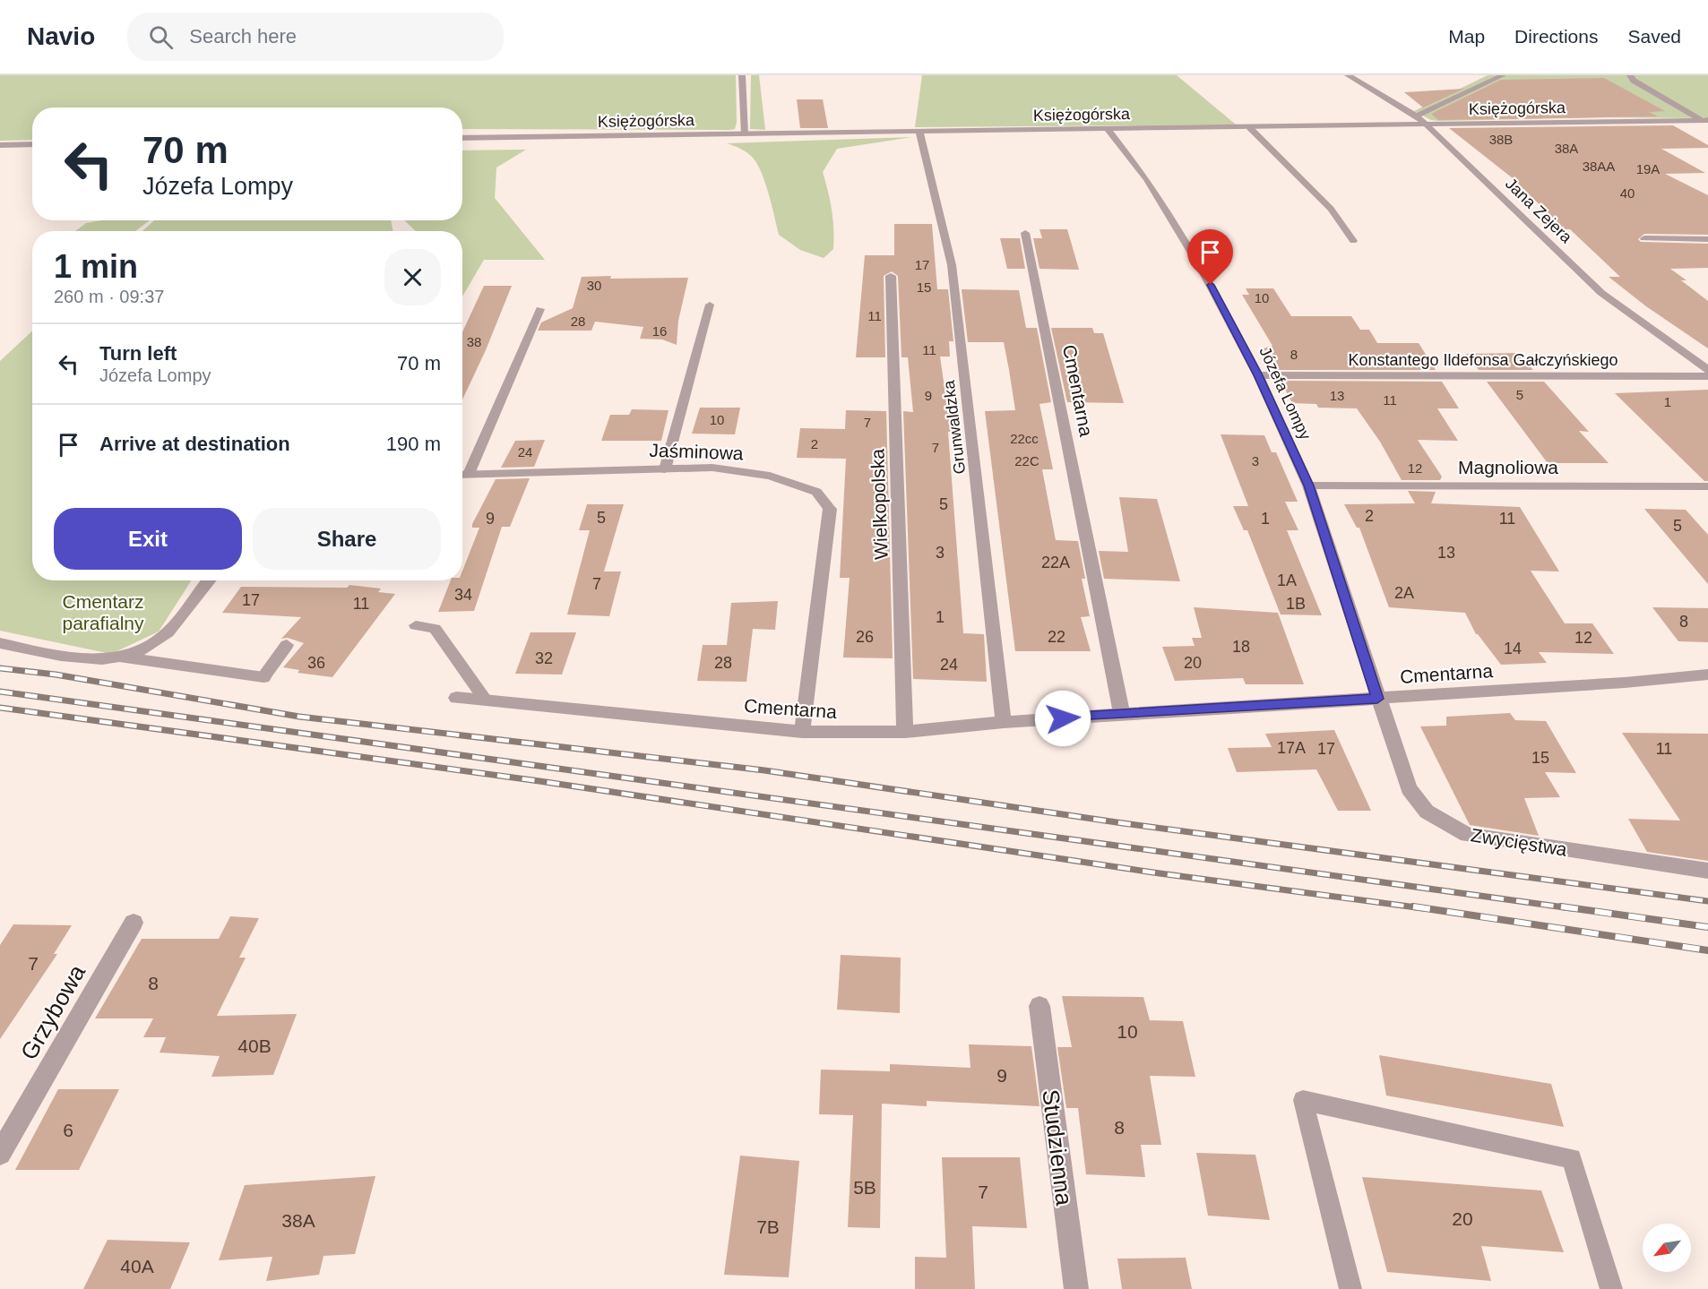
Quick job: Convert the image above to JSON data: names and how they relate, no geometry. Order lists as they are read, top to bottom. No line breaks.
{"streets":{"street":["Księżogórska","Jana Zejera","Konstantego Ildefonsa Gałczyńskiego","Cmentarna","Józefa Lompy","Grunwaldzka","Jaśminowa","Magnoliowa","Wielkopolska","Zwycięstwa","Grzybowa","Studzienna"]},"crossings":[["Księżogórska","Jana Zejera"],["Księżogórska","Józefa Lompy"],["Księżogórska","Grunwaldzka"],["Konstantego Ildefonsa Gałczyńskiego","Józefa Lompy"],["Cmentarna","Józefa Lompy"],["Cmentarna","Grunwaldzka"],["Cmentarna","Jaśminowa"],["Cmentarna","Wielkopolska"],["Cmentarna","Zwycięstwa"],["Józefa Lompy","Magnoliowa"],["Józefa Lompy","Zwycięstwa"]],"parks":["Cmentarz parafialny"],"house_numbers":["38B","38A","38AA","19A","40","17","30","15","10","11","28","16","38","11","8","5","9","13","11","1","10","7","22cc","2","7","24","22C","3","12","5","2","5","9","1","11","5","3","13","22A","1A","7","2A","34","17","11","1B","1","8","26","22","12","18","14","32","36","28","20","24","17A","17","11","15","7","8","10","40B","9","8","6","5B","7","20","38A","7B","40A"],"north":"bottom left","page":{"header":"Navio","search":"Search here","nav":["Map","Directions","Saved"],"turn":["70 m","Józefa Lompy"],"heading":["1 min","260 m · 09:37"],"list":[{"name":"Turn left","note":"Józefa Lompy","value":"70 m"},{"name":"Arrive at destination","value":"190 m"}],"buttons":["Exit","Share"]}}
